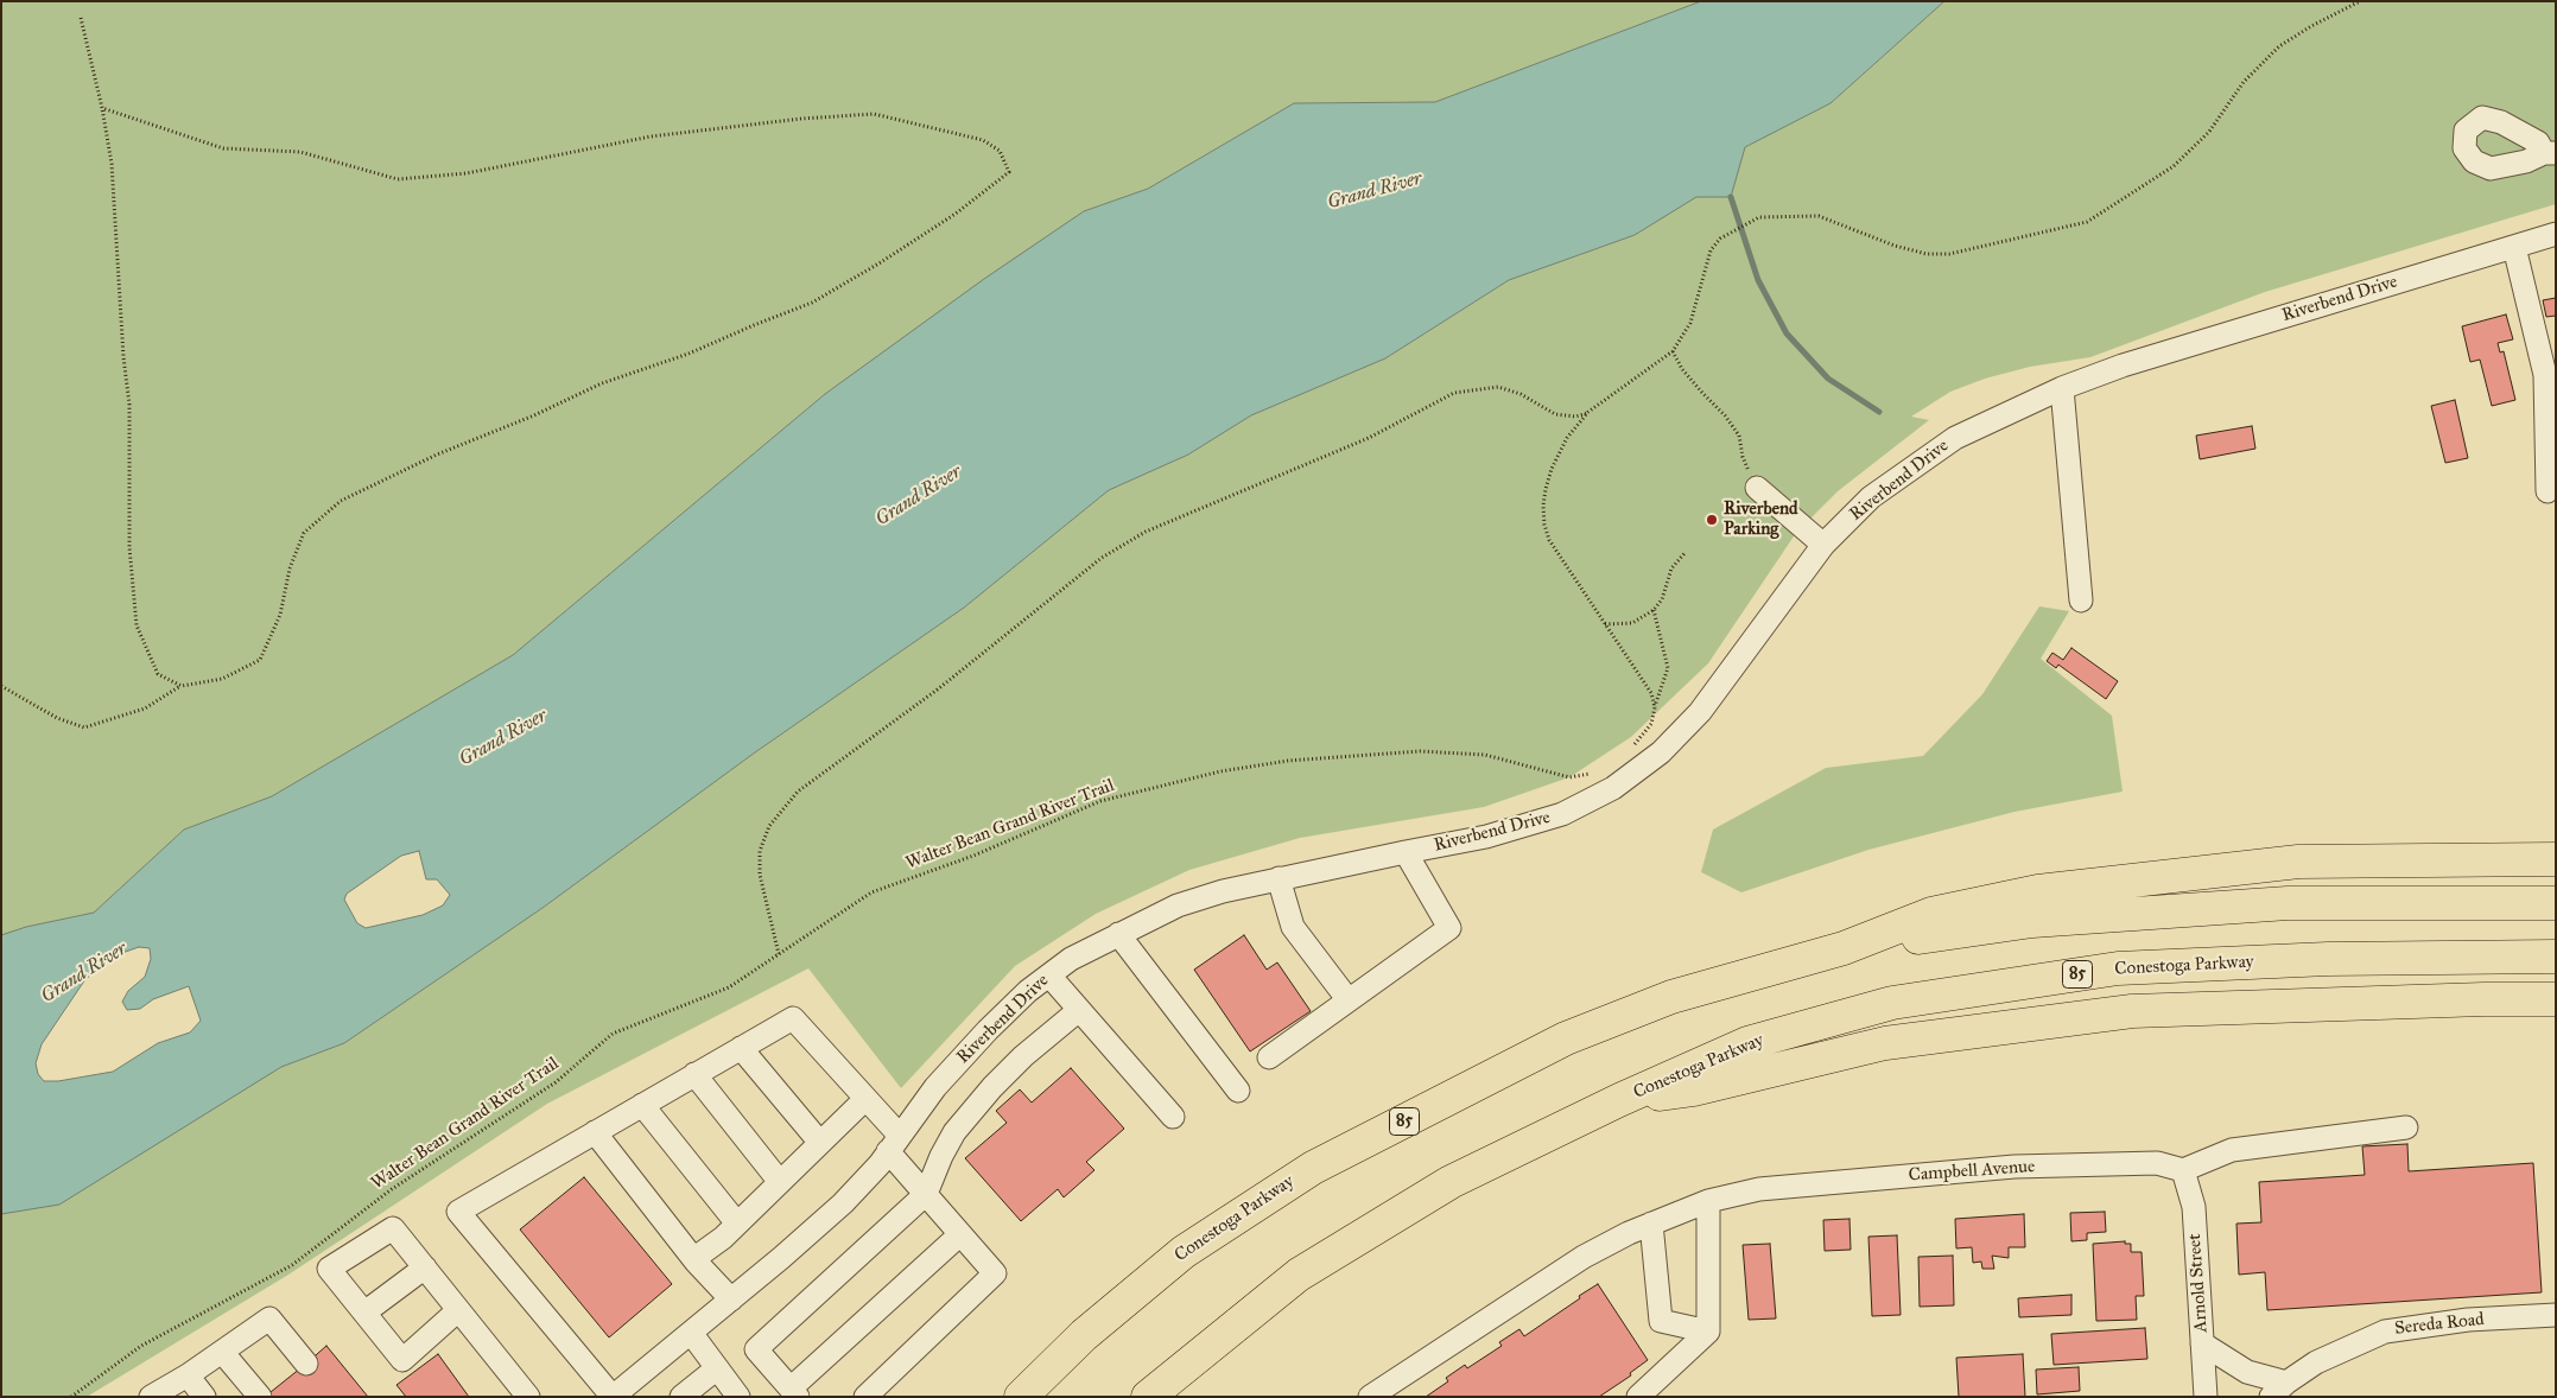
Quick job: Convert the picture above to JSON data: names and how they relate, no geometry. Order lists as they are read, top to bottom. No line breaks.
{"streets":{"highway":["Conestoga Parkway","85"],"street":["Riverbend Drive","Campbell Avenue","Arnold Street","Sereda Road"],"path":["Walter Bean Grand River Trail"]},"crossings":[["Campbell Avenue","Arnold Street"]],"water":["Grand River"],"places":["Riverbend Parking"]}
